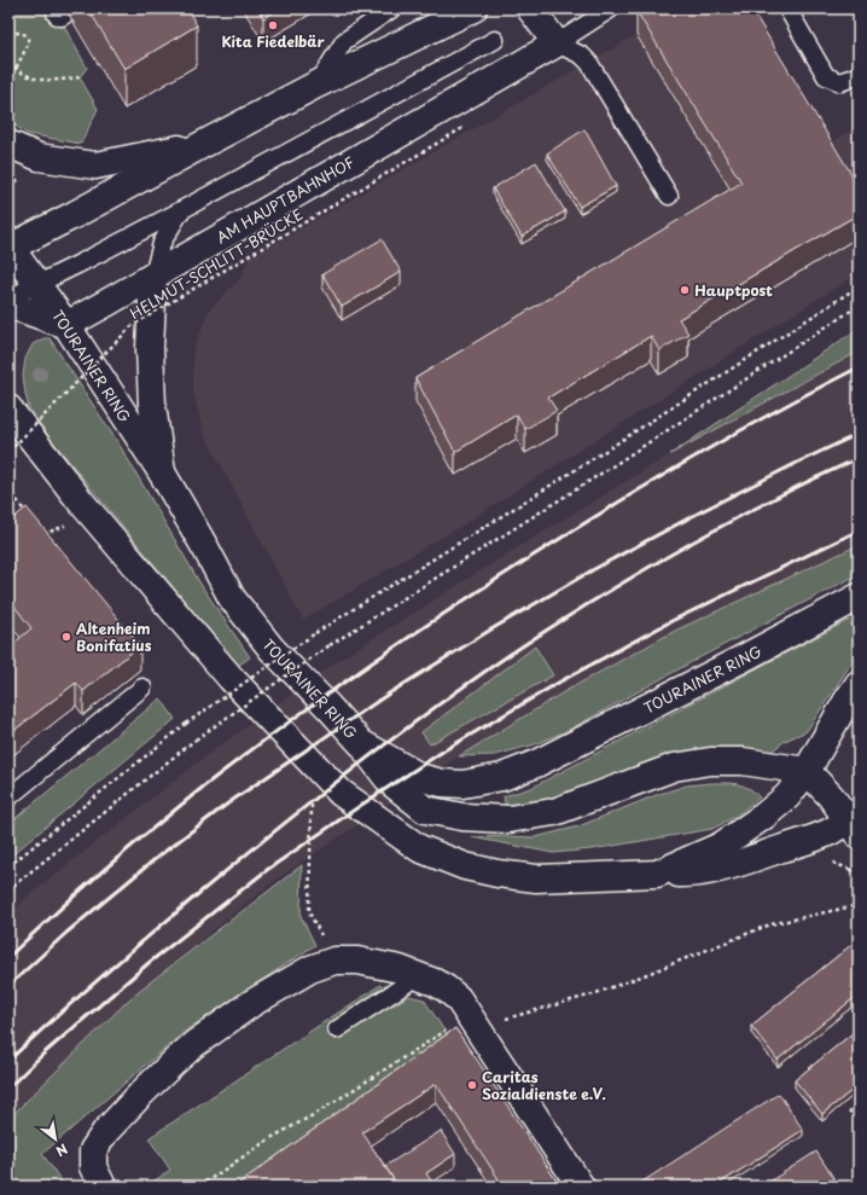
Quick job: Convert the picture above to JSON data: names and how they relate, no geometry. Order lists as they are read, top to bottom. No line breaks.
{"streets":{"main road":["AM HAUPTBAHNHOF","TOURAINER RING"],"path":["HELMUT-SCHLITT-BRÜCKE"]},"crossings":[["AM HAUPTBAHNHOF","TOURAINER RING"]],"places":["Kita Fiedelbär","Hauptpost","Altenheim Bonifatius","Caritas Sozialdienste e.V."],"north":"bottom right"}
